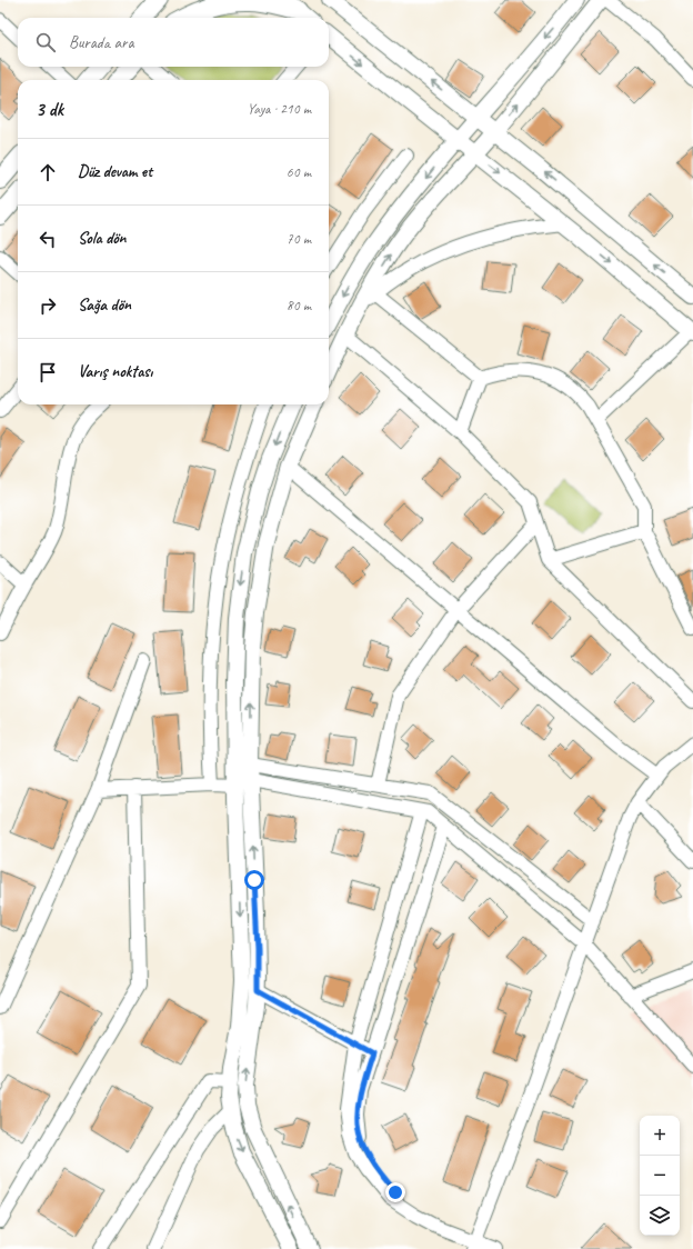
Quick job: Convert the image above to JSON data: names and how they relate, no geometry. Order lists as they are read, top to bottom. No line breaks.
{"page":{"search":"Burada ara","heading":["3 dk","Yaya · 210 m"],"list":[["Düz devam et","60 m"],["Sola dön","70 m"],["Sağa dön","80 m"],"Varış noktası"],"map_buttons":["+","−"]}}
